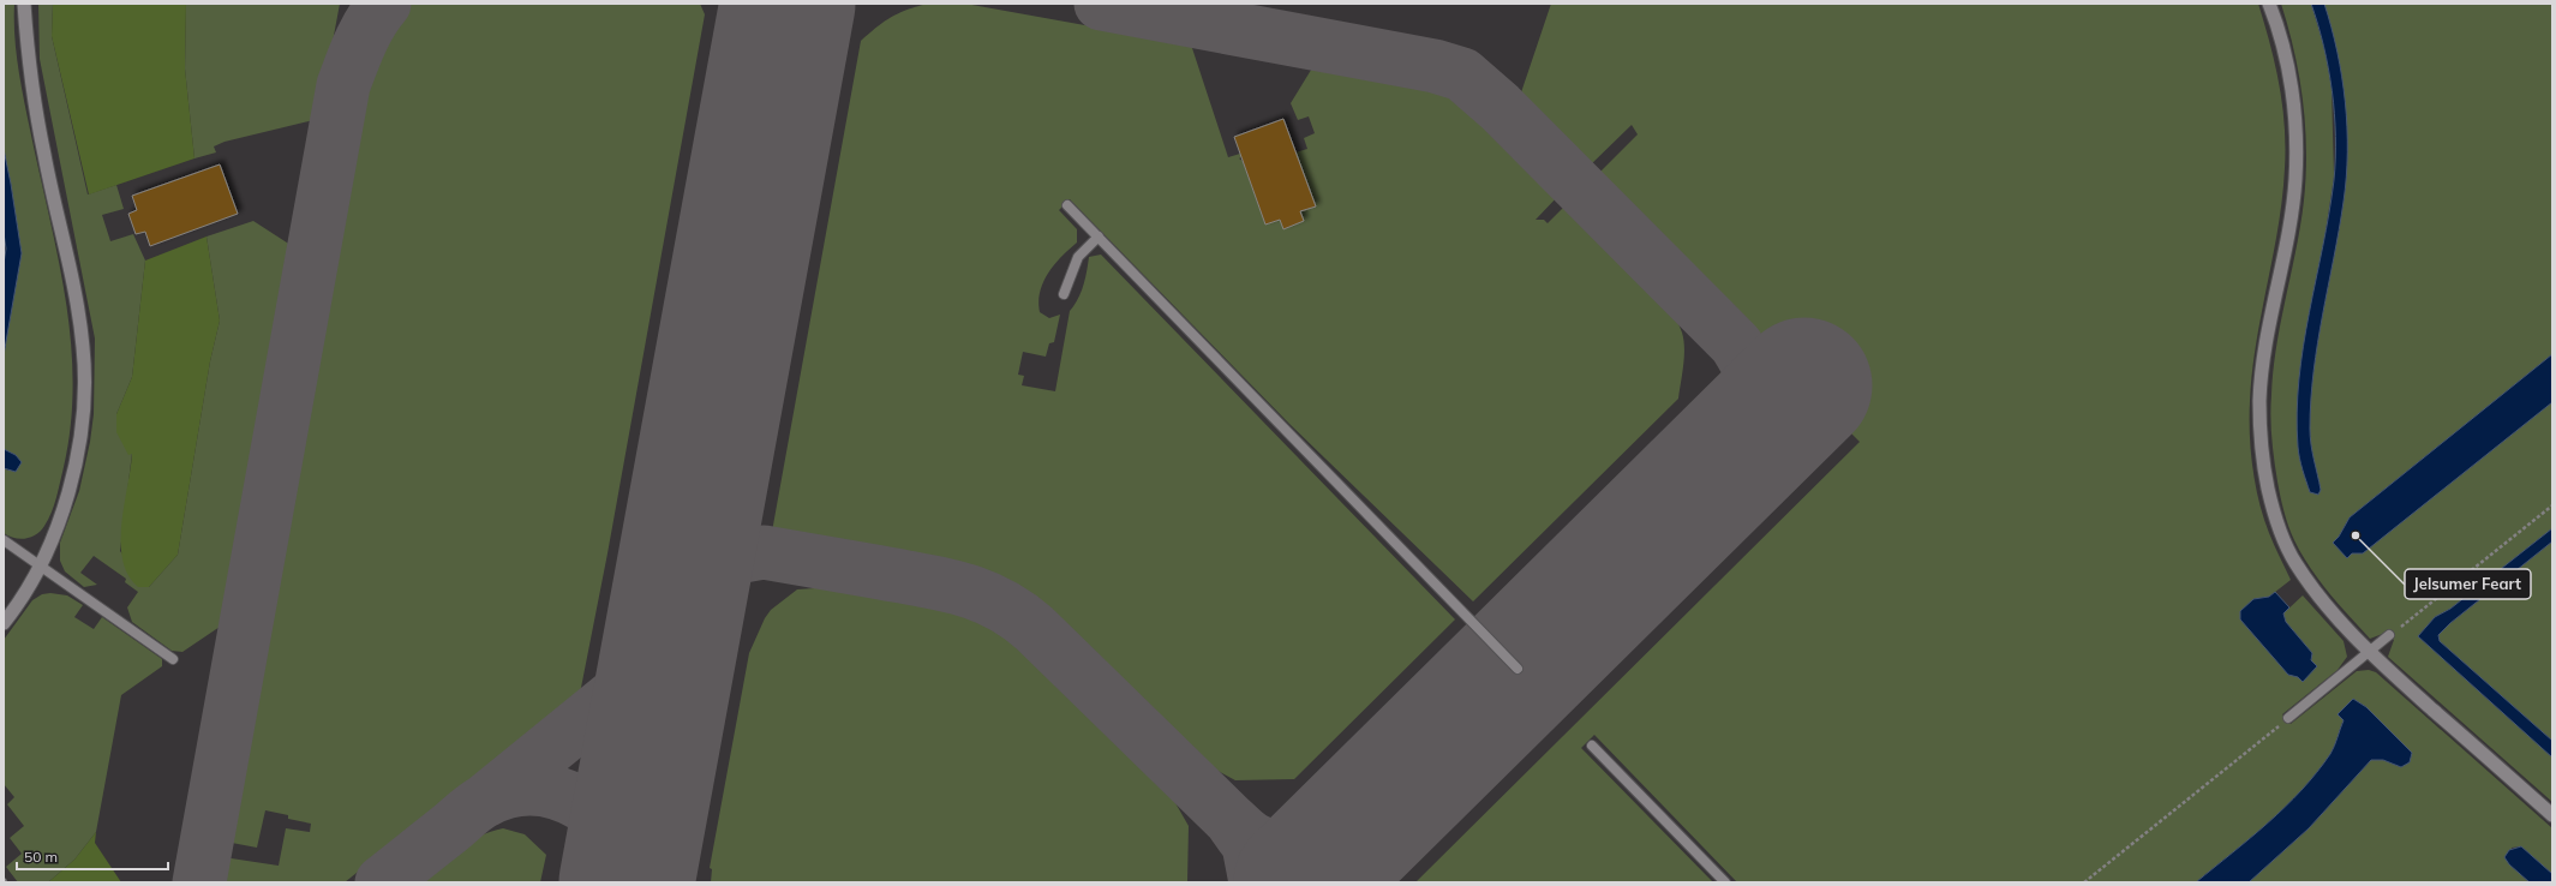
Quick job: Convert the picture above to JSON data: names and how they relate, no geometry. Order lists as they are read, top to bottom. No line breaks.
{"places":["Jelsumer Feart"],"scale_bar":"50 m"}
